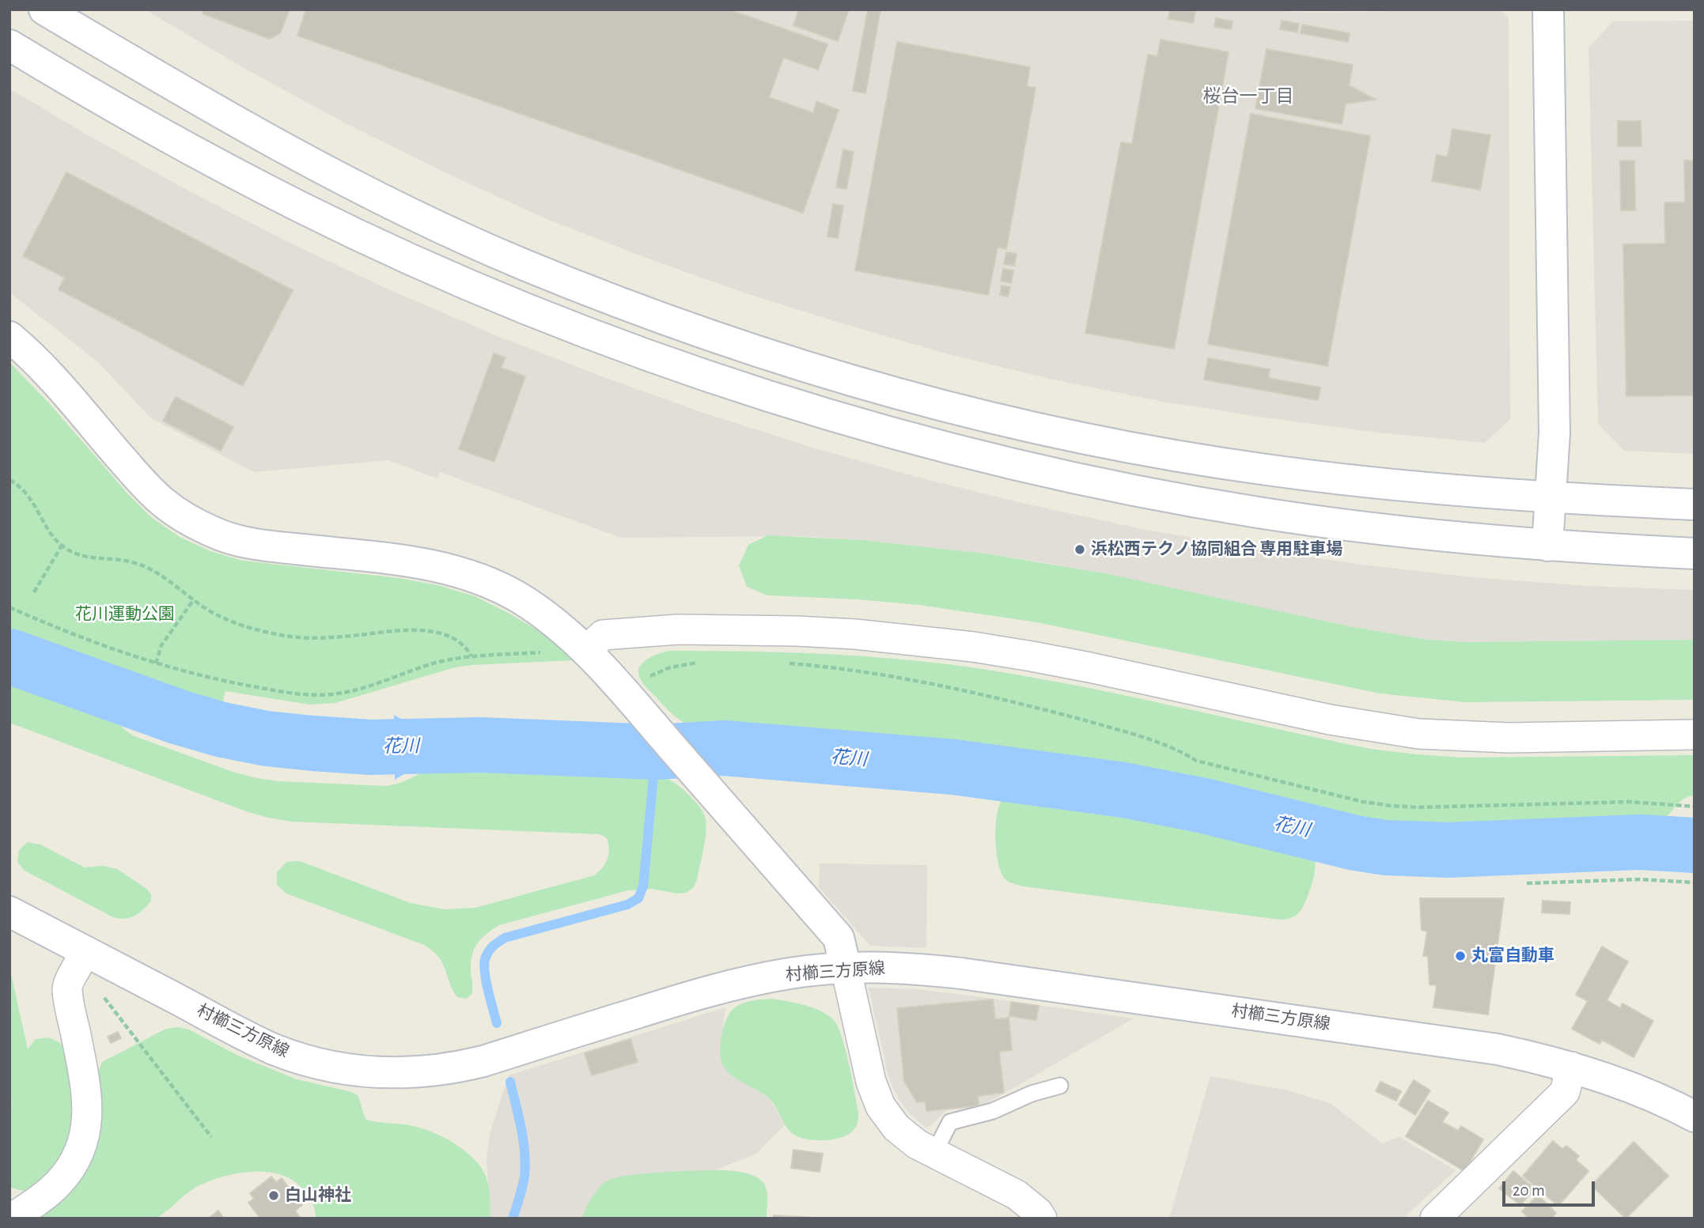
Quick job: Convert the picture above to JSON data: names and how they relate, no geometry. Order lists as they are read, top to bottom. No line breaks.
{"streets":{"street":["村櫛三方原線"]},"districts":["桜台一丁目"],"water":["花川"],"parks":["花川運動公園"],"places":["浜松西テクノ協同組合 専用駐車場","丸富自動車","白山神社"],"scale_bar":"20 m"}
